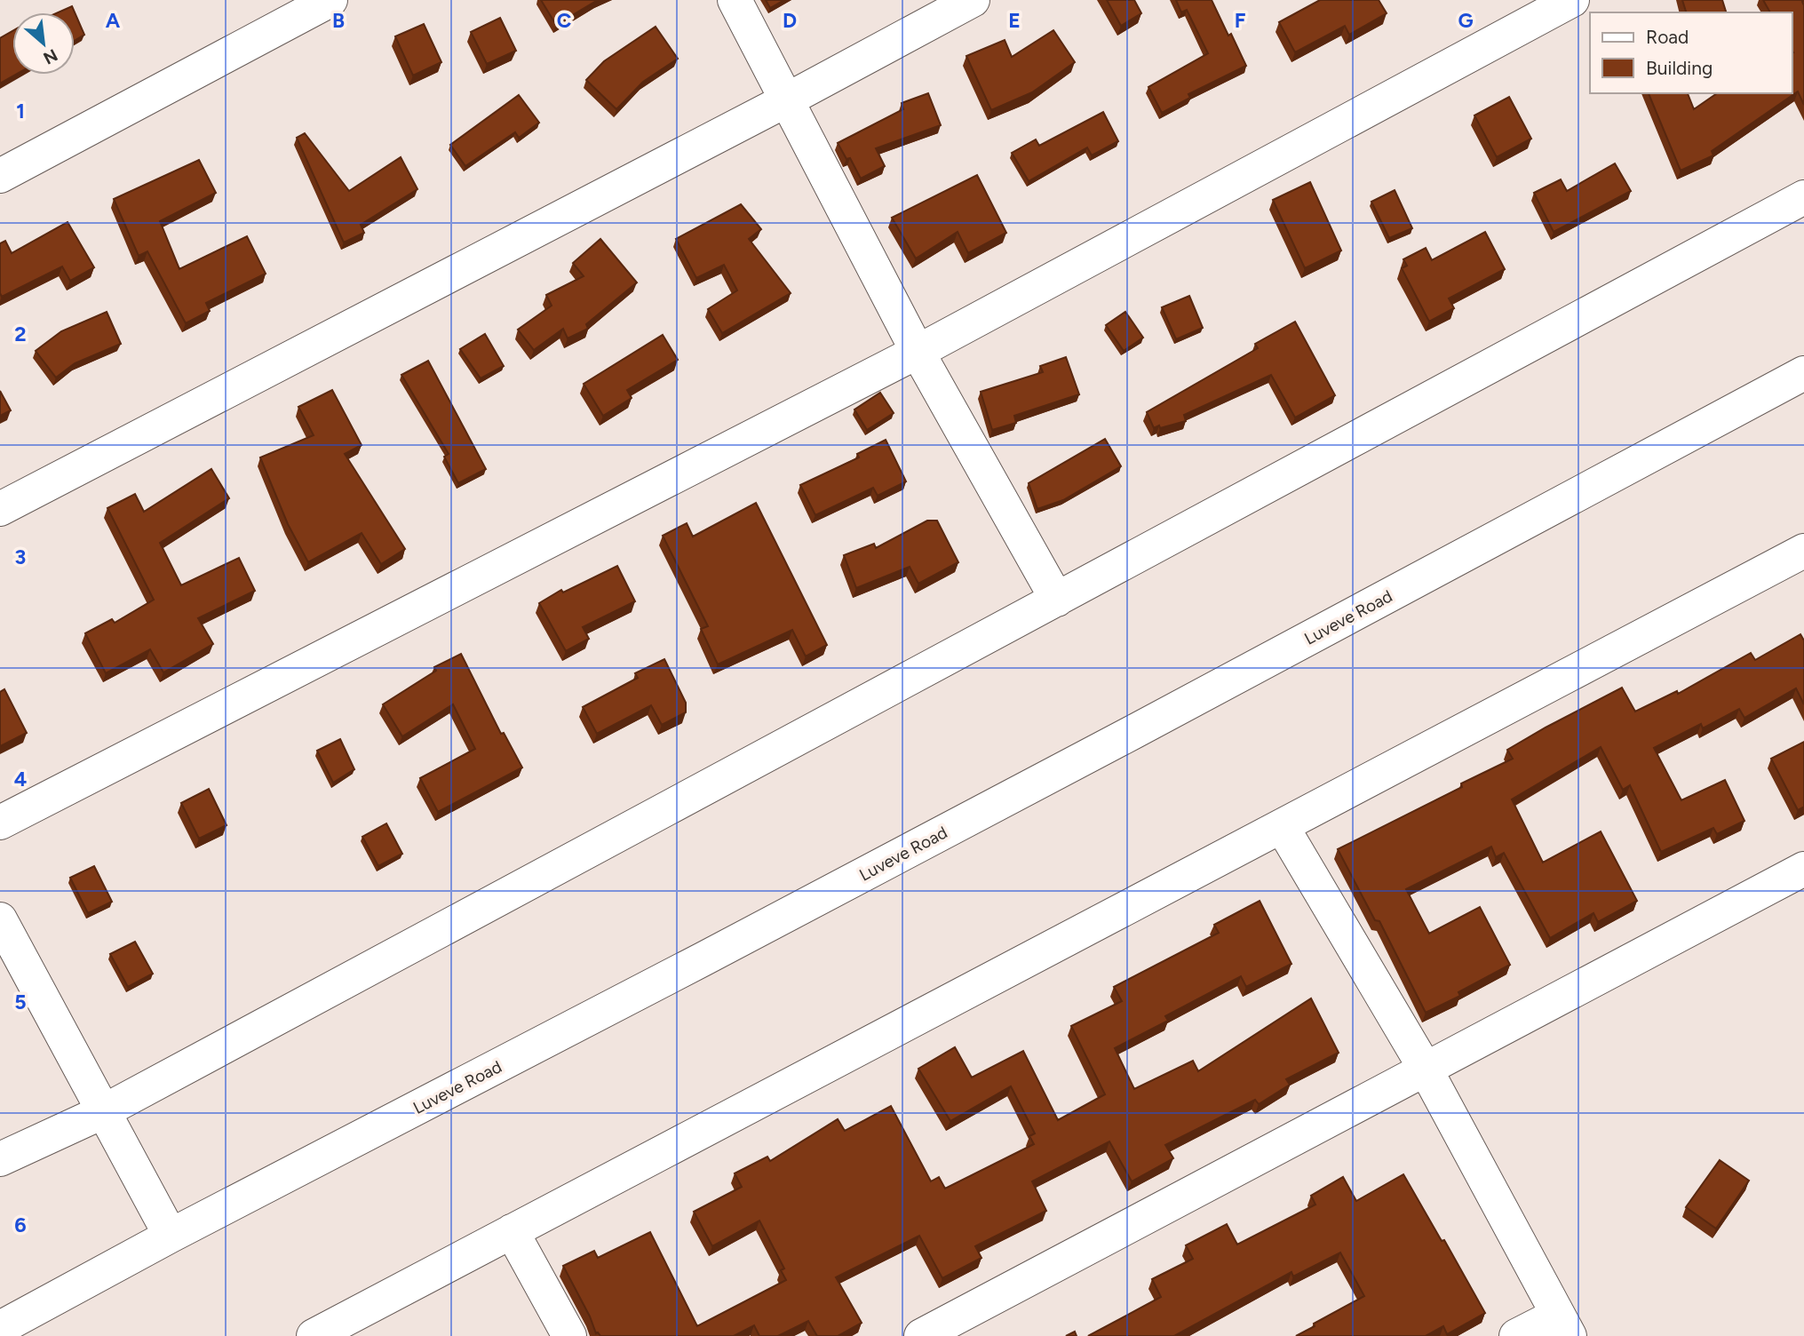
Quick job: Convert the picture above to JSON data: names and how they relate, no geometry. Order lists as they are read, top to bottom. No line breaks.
{"streets":{"street":["Luveve Road"]},"legend":["Road","Building"],"north":"bottom right","grid":{"columns":["A","B","C","D","E","F","G"],"rows":["1","2","3","4","5","6"]}}
